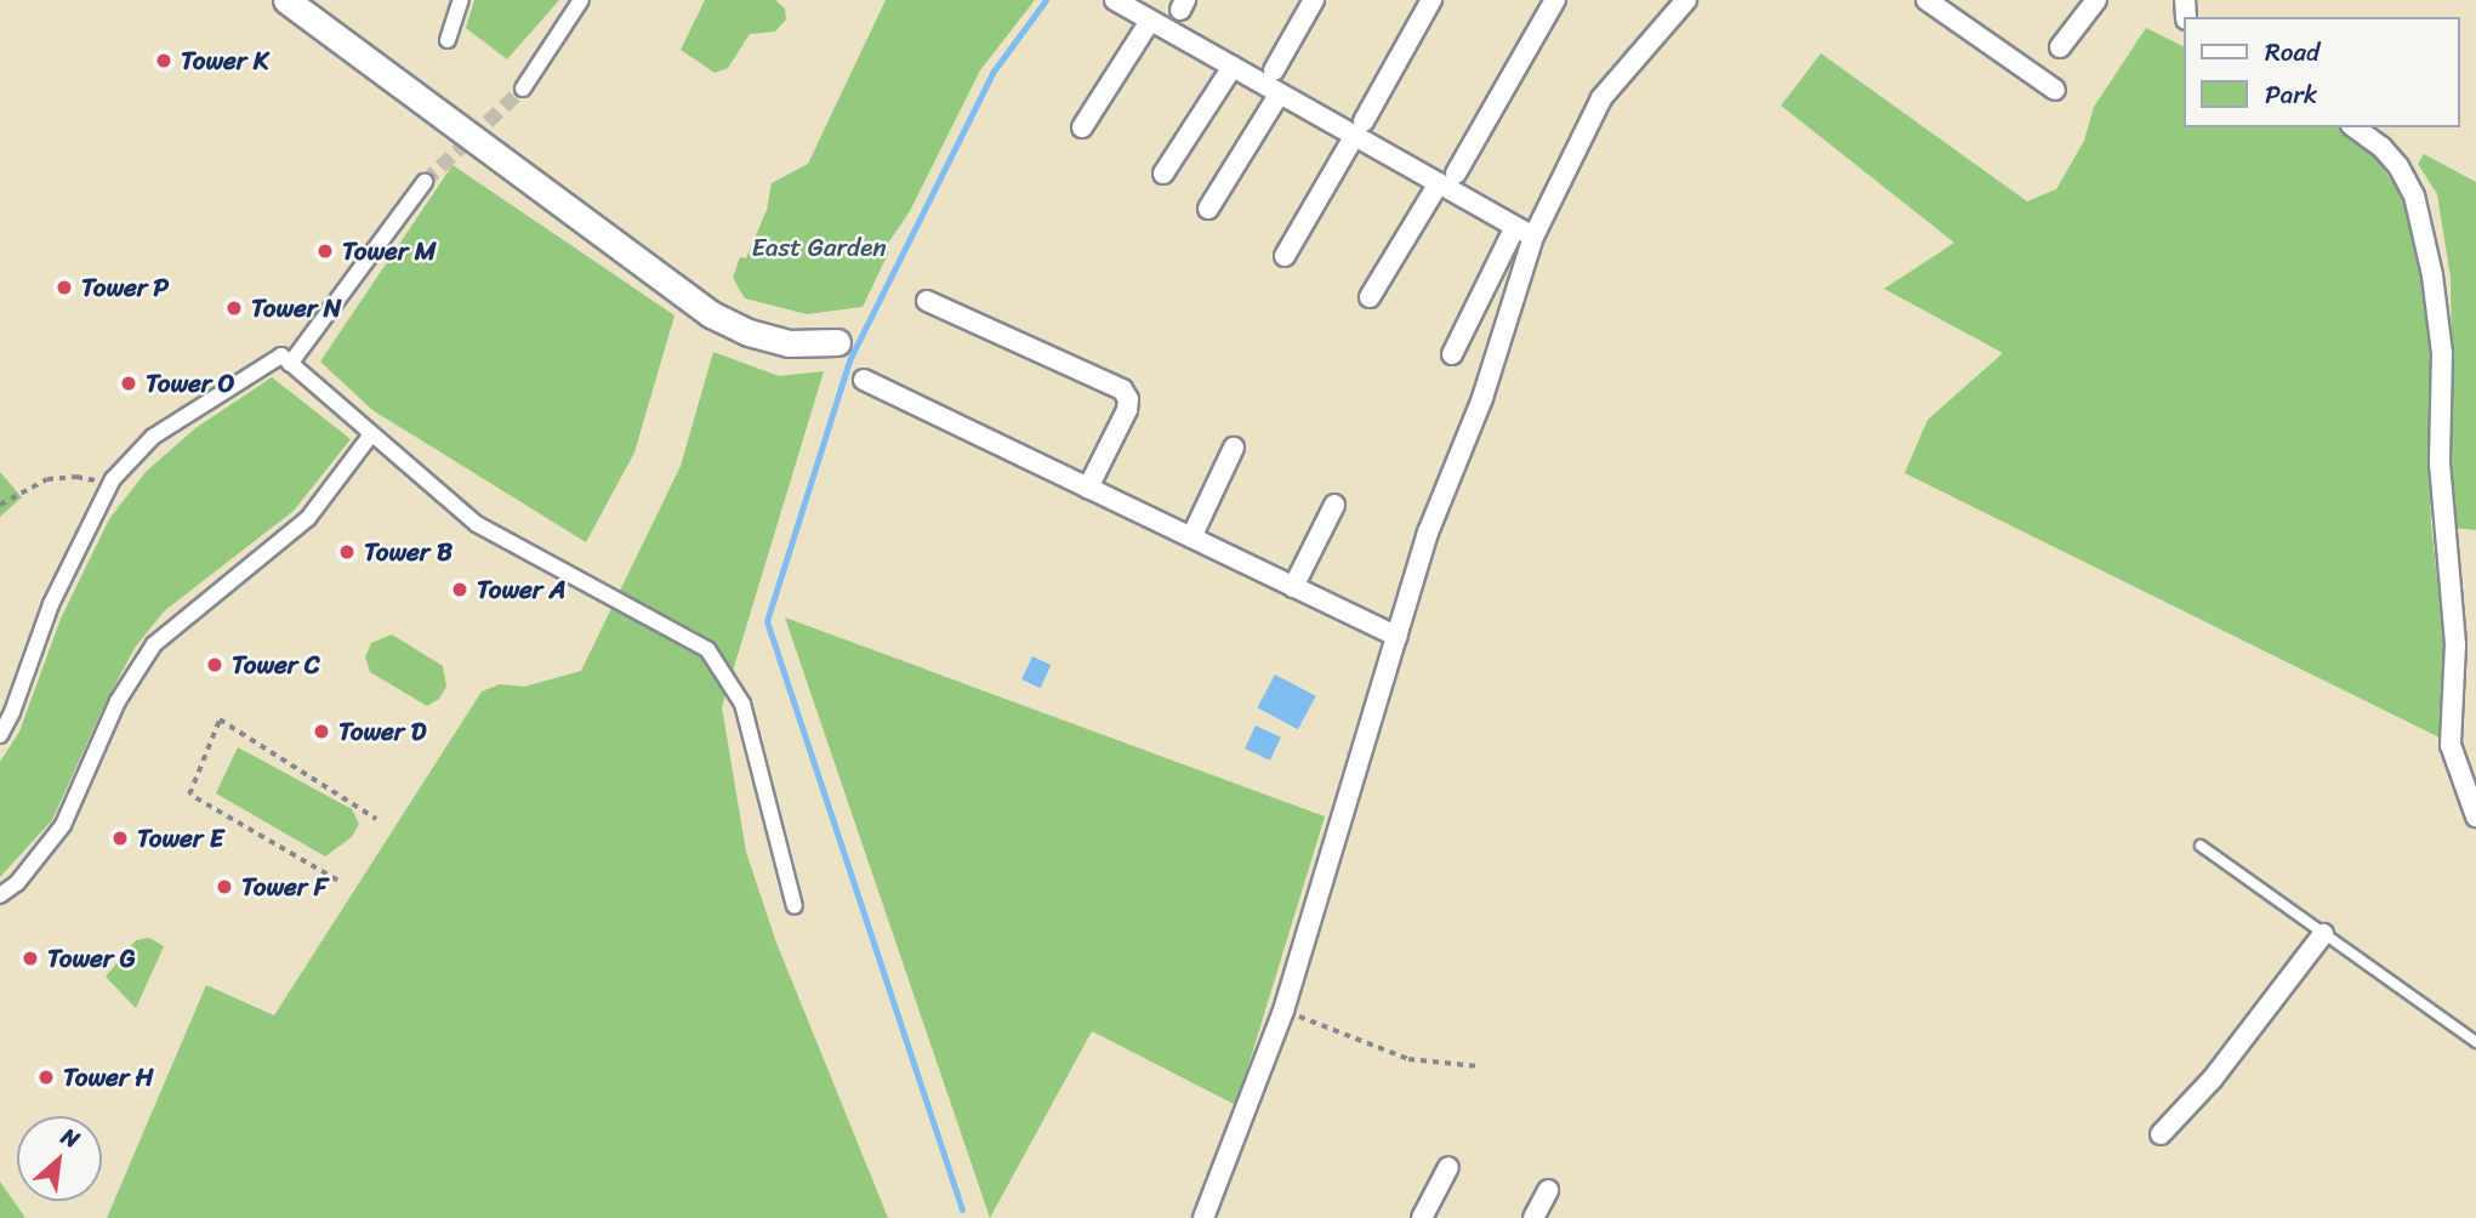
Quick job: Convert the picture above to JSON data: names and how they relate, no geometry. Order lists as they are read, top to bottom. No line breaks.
{"parks":["East Garden"],"places":["Tower K","Tower M","Tower P","Tower N","Tower O","Tower B","Tower A","Tower C","Tower D","Tower E","Tower F","Tower G","Tower H"],"legend":["Road","Park"],"north":"top right"}
